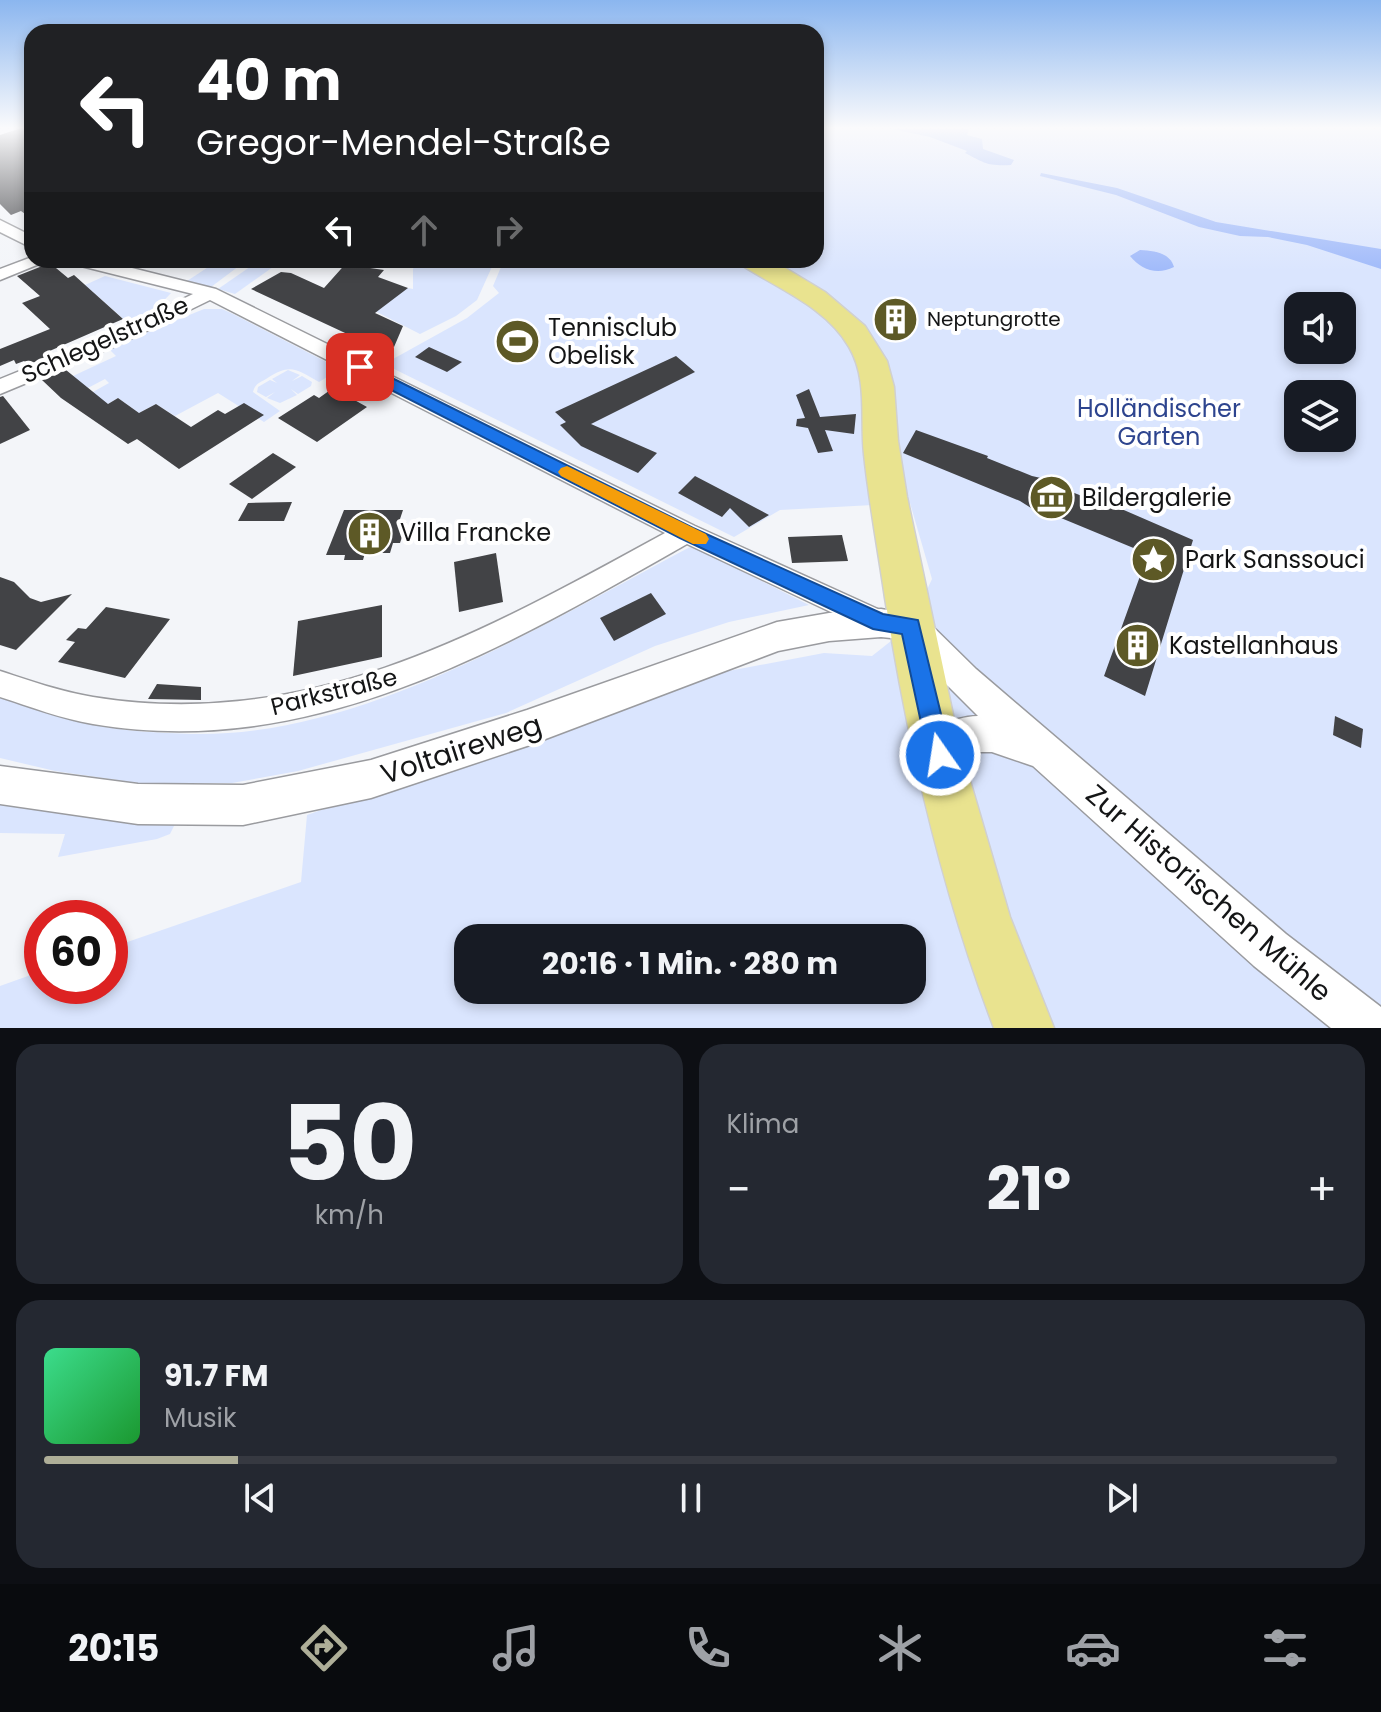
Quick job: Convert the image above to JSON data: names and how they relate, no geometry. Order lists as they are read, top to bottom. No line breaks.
{"streets":{"street":["Schlegelstraße","Parkstraße","Voltaireweg","Zur Historischen Mühle"]},"crossings":[["Voltaireweg","Zur Historischen Mühle"]],"parks":["Holländischer Garten"],"places":{"building":["Neptungrotte","Villa Francke","Kastellanhaus"],"sports":["Tennisclub Obelisk"],"museum":["Bildergalerie"],"place":["Park Sanssouci"]},"page":{"turn":["40 m","Gregor-Mendel-Straße"],"limit":"60","trip":"20:16 · 1 Min. · 280 m","tile":[["50","km/h"],"Klima"],"heat":["−","21°","+"],"song":["91.7 FM","Musik"],"tabs":"20:15"}}
